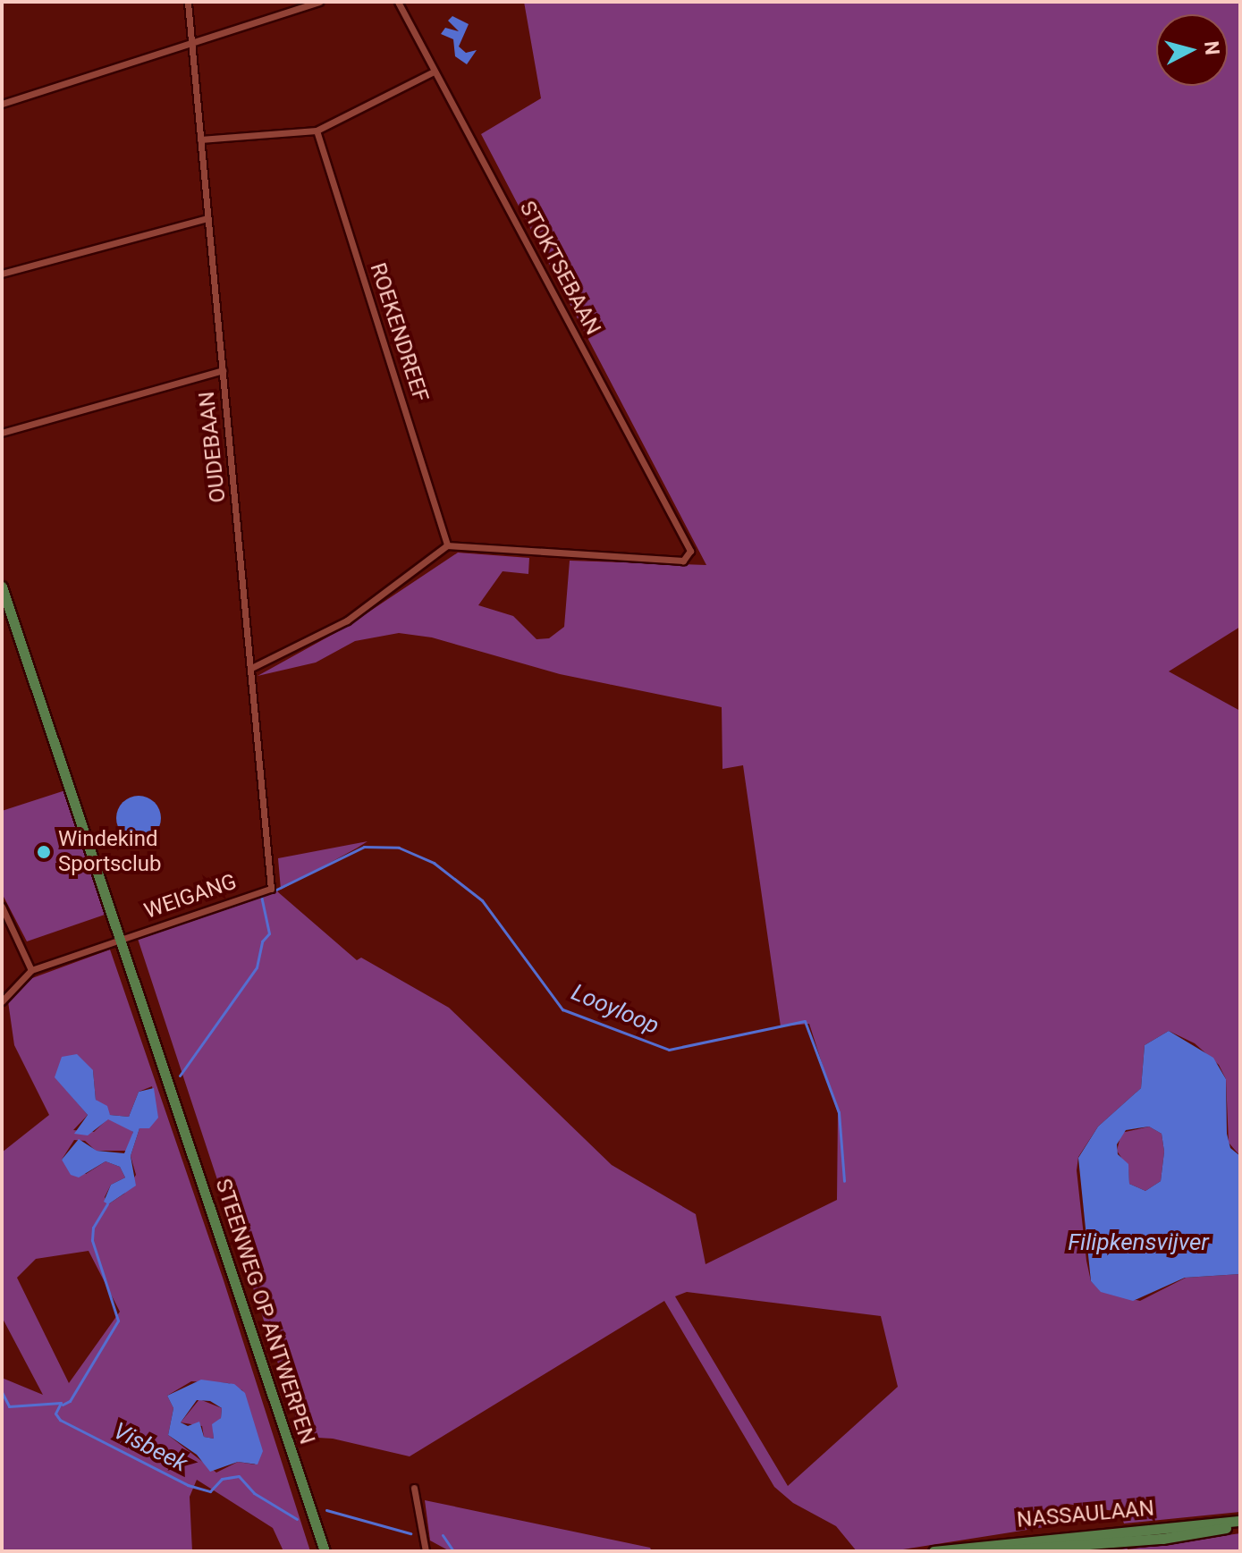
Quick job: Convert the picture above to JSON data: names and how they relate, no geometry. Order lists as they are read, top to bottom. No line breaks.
{"streets":{"main road":["STEENWEG OP ANTWERPEN","NASSAULAAN"],"street":["STOKTSEBAAN","ROEKENDREEF","OUDEBAAN","WEIGANG"]},"crossings":[["STOKTSEBAAN","ROEKENDREEF"],["OUDEBAAN","WEIGANG"],["WEIGANG","STEENWEG OP ANTWERPEN"]],"water":["Looyloop","Filipkensvijver","Visbeek"],"places":["Windekind Sportsclub"],"north":"right"}
